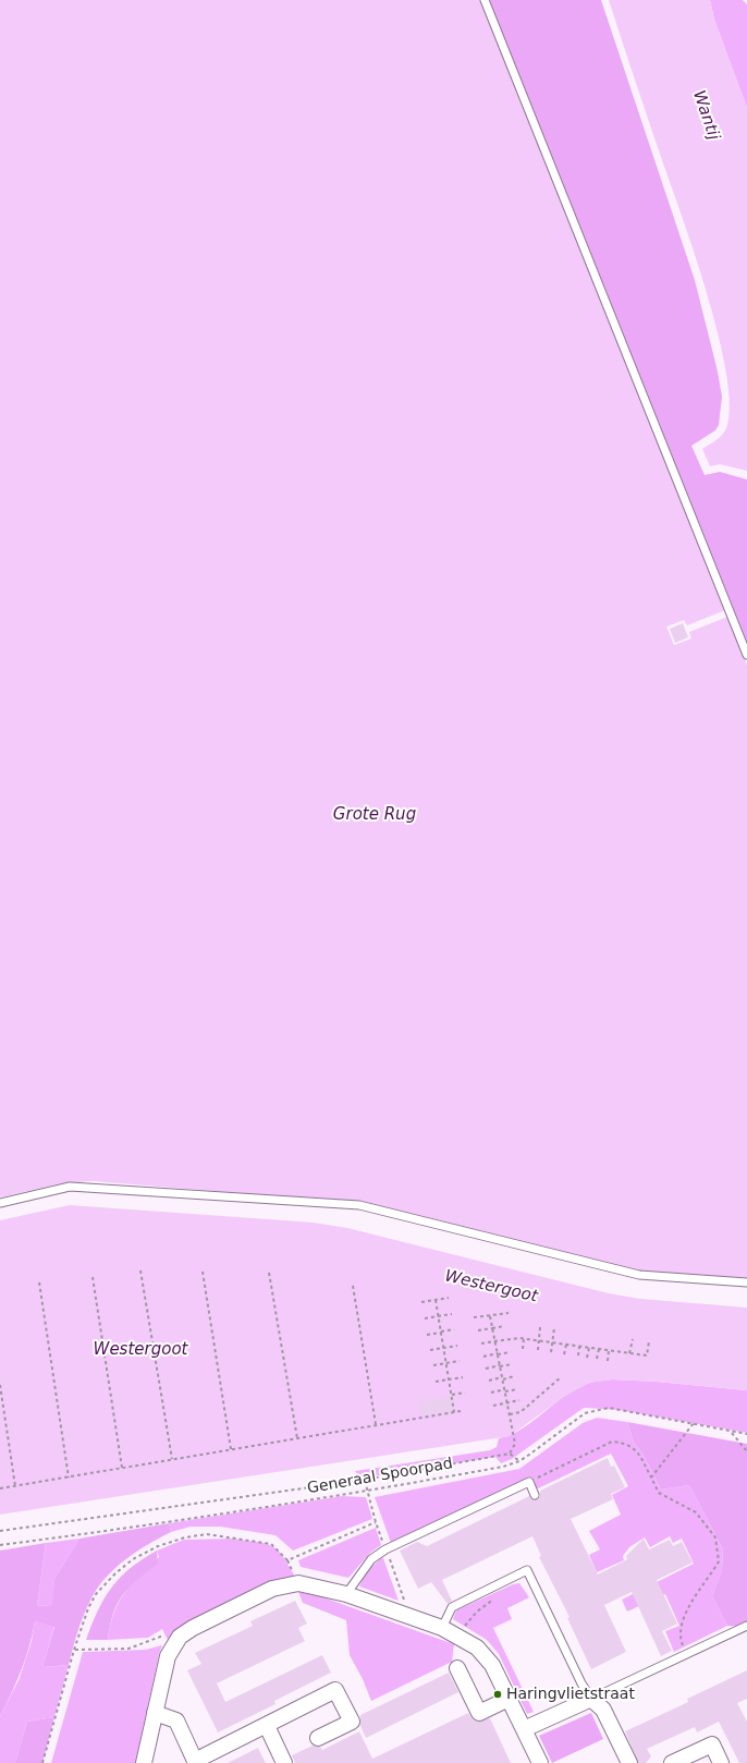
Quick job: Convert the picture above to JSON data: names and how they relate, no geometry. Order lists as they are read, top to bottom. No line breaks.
{"streets":{"path":["Generaal Spoorpad"]},"water":["Wantij","Grote Rug","Westergoot"],"places":["Haringvlietstraat"]}
